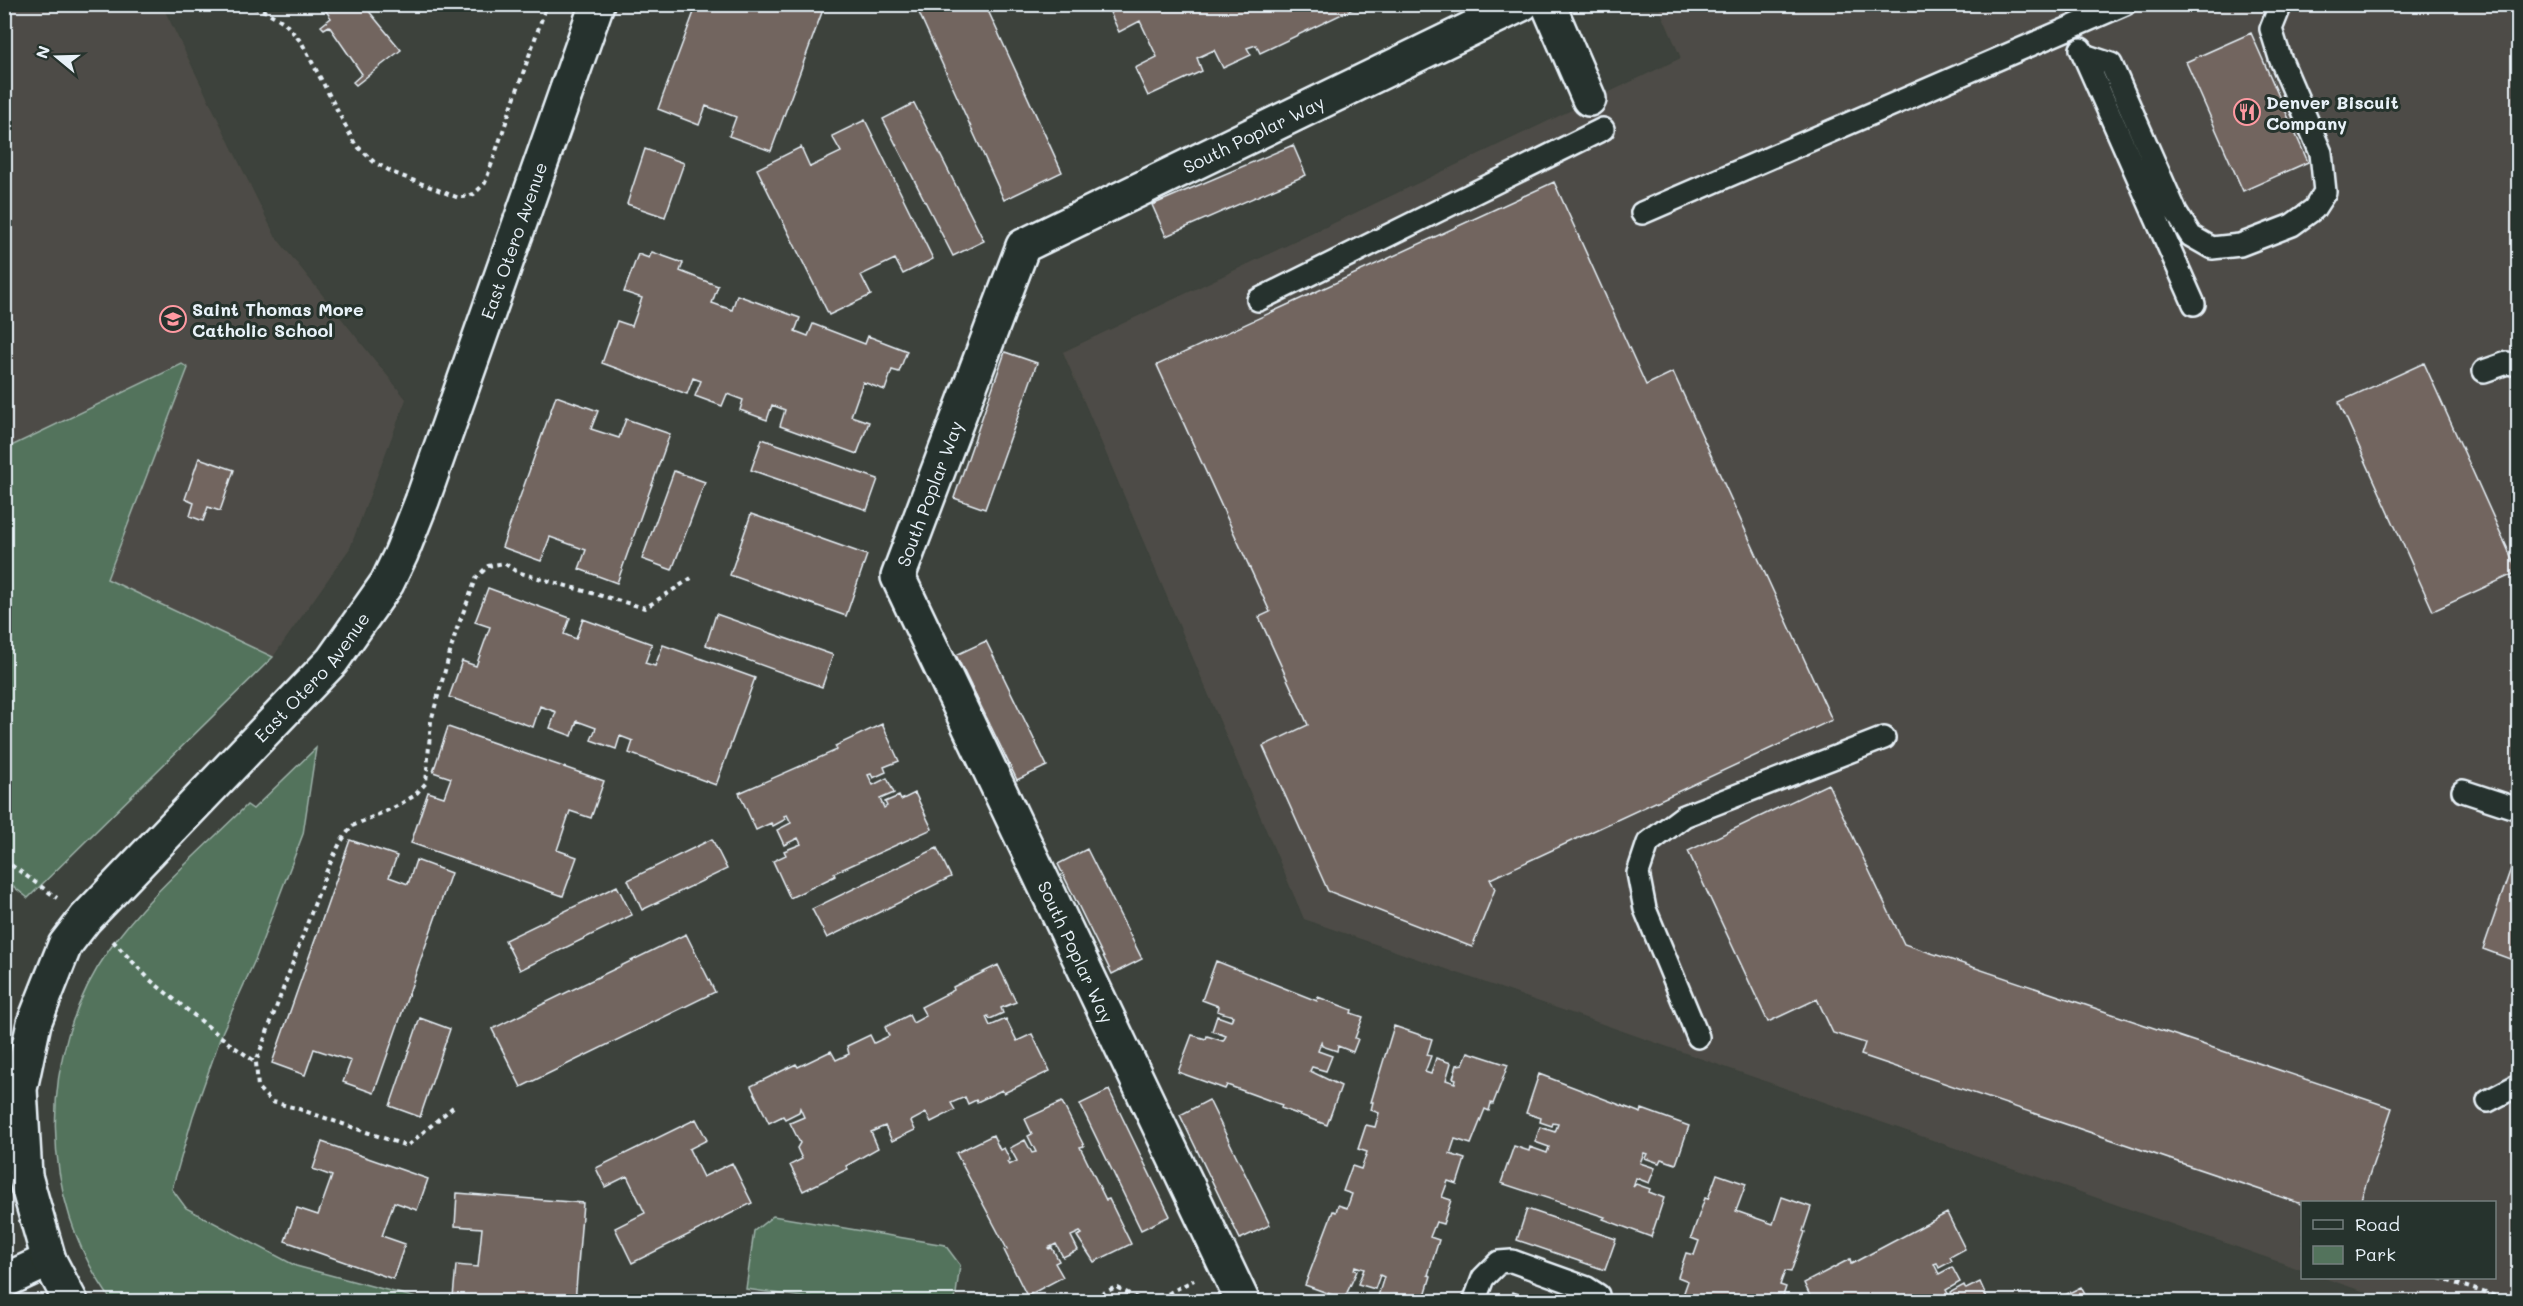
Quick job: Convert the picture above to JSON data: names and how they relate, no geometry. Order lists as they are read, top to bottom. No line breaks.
{"streets":{"street":["South Poplar Way","East Otero Avenue"]},"places":{"restaurant":["Denver Biscuit Company"],"school or university":["Saint Thomas More Catholic School"]},"legend":["Road","Park"],"north":"left"}
